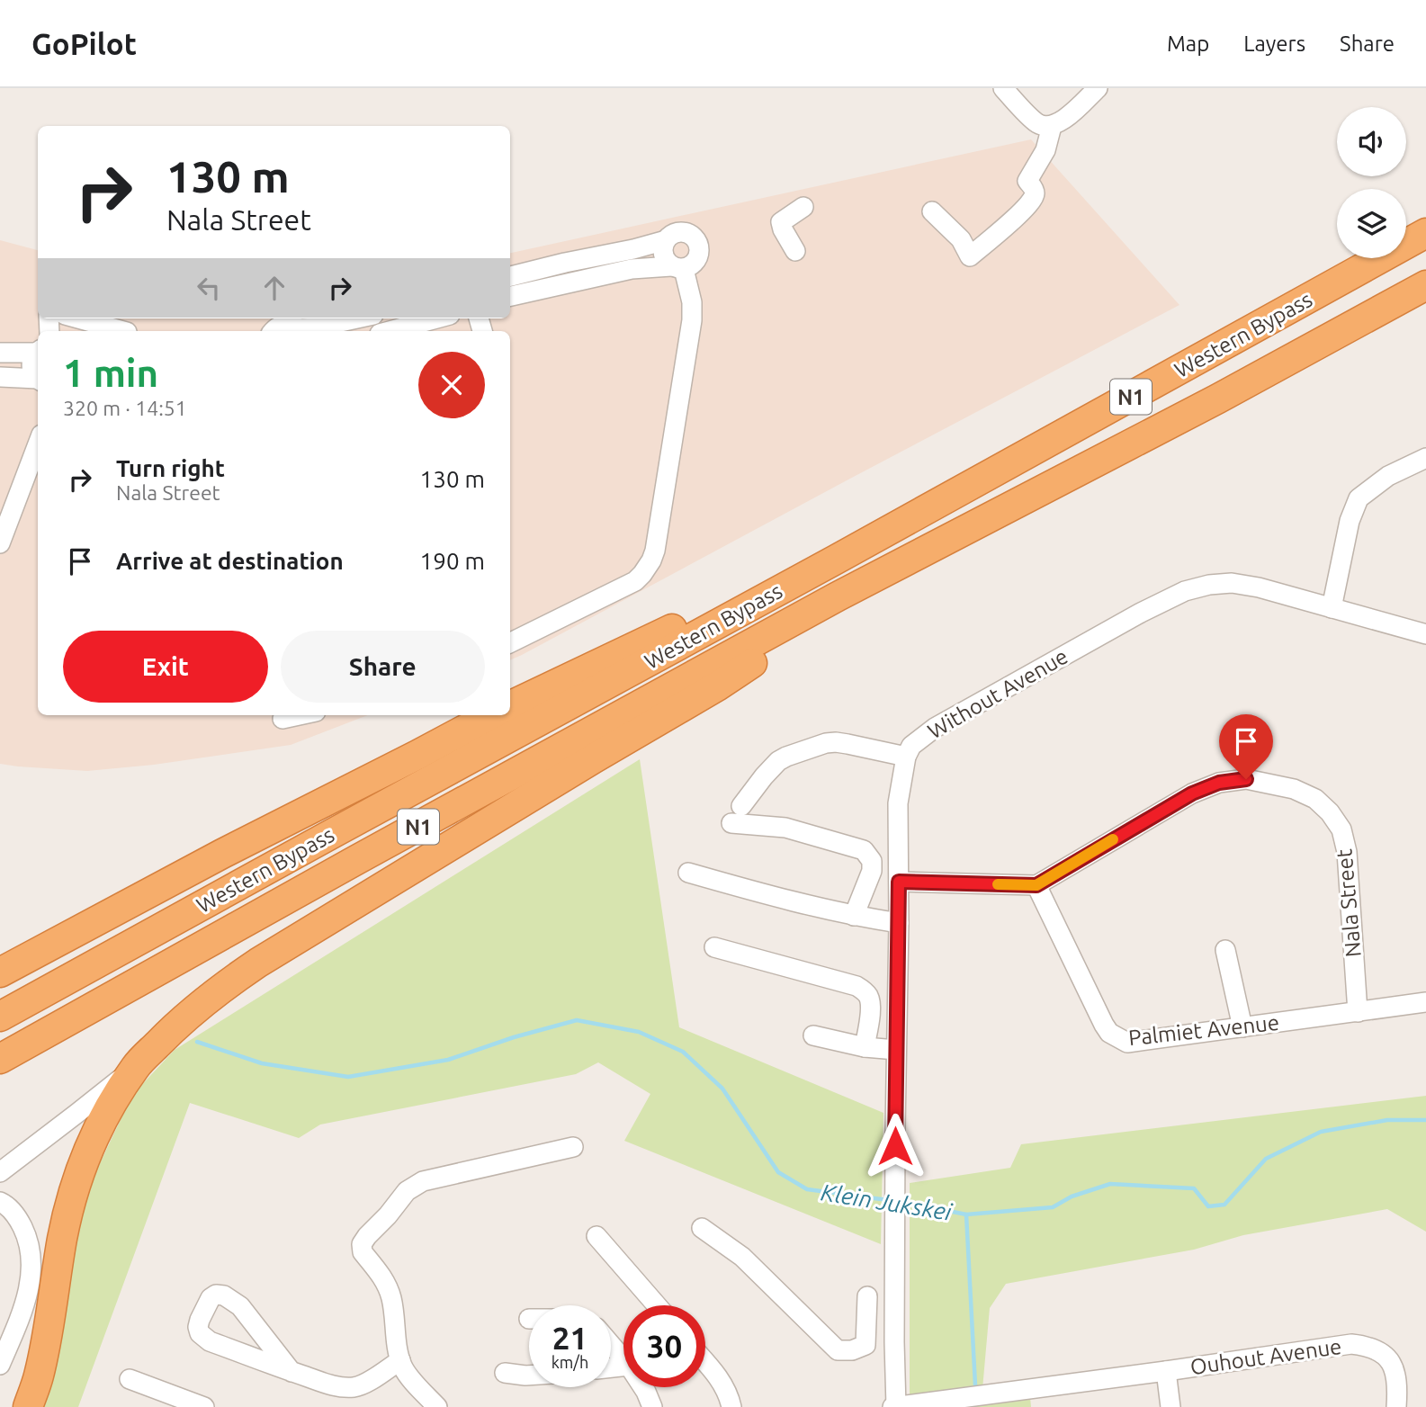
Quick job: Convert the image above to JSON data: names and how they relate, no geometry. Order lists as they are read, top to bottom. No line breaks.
{"streets":{"highway":["Western Bypass","N1"],"street":["Without Avenue","Nala Street","Palmiet Avenue","Ouhout Avenue"]},"crossings":[["Without Avenue","Ouhout Avenue"],["Nala Street","Palmiet Avenue"]],"water":["Klein Jukskei"],"page":{"header":"GoPilot","nav":["Map","Layers","Share"],"turn":["130 m","Nala Street"],"heading":["1 min","320 m · 14:51"],"list":[{"name":"Turn right","note":"Nala Street","value":"130 m"},{"name":"Arrive at destination","value":"190 m"}],"buttons":["Exit","Share"],"speed":"21 km/h","limit":"30"}}
